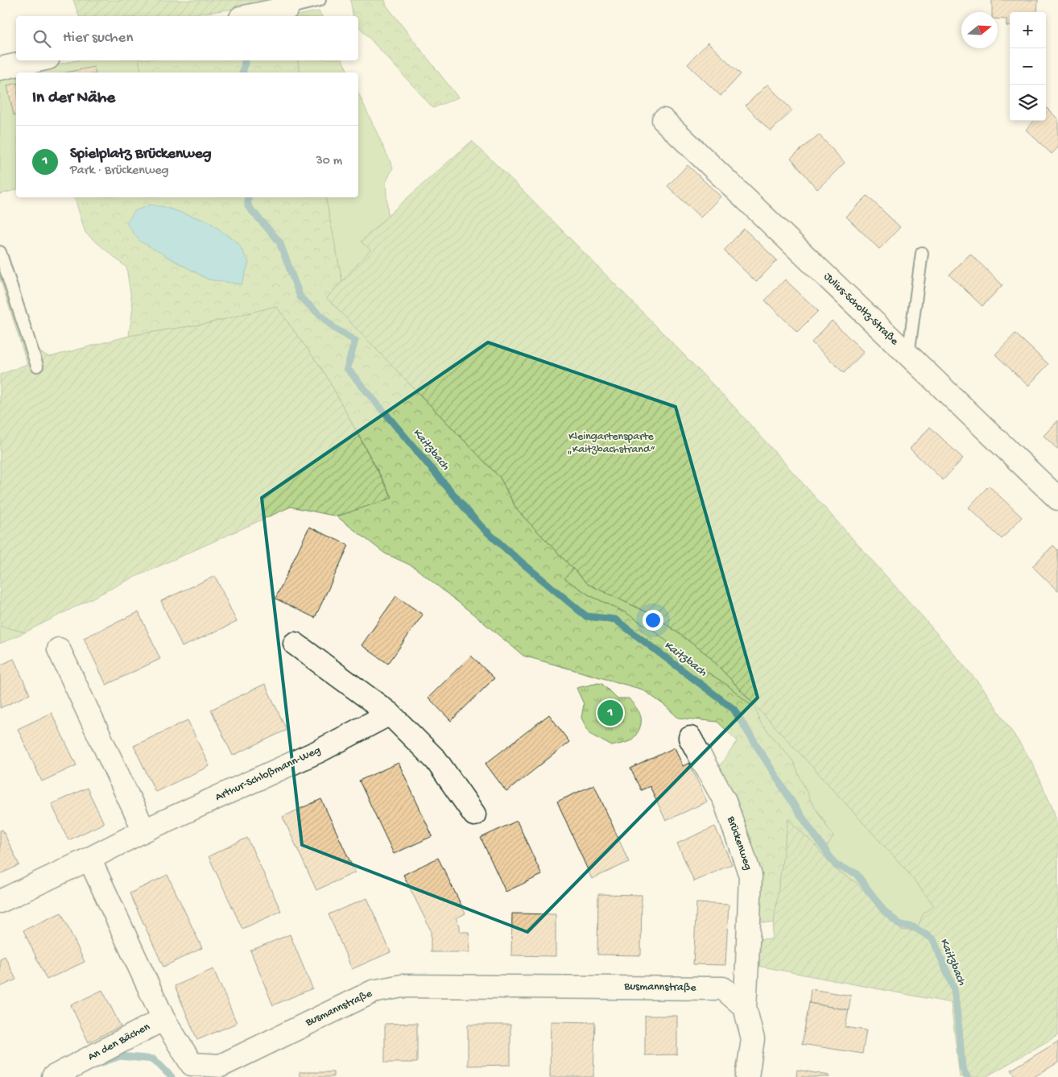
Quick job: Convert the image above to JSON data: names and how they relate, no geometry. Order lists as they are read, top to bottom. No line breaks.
{"streets":{"street":["Julius-Scholtz-Straße","Arthur-Schloßmann-Weg","Brückenweg","Busmannstraße","An den Bächen"]},"crossings":[["Arthur-Schloßmann-Weg","Busmannstraße"],["Brückenweg","Busmannstraße"],["Busmannstraße","An den Bächen"]],"water":["Kaitzbach"],"parks":["Kleingartensparte „Kaitzbachstrand“"],"north":"right","page":{"map_buttons":["+","−"],"search":"Hier suchen","heading":"In der Nähe","list":[{"mark":"1","name":"Spielplatz Brückenweg","note":"Park · Brückenweg","value":"30 m"}],"pins":"1"}}
